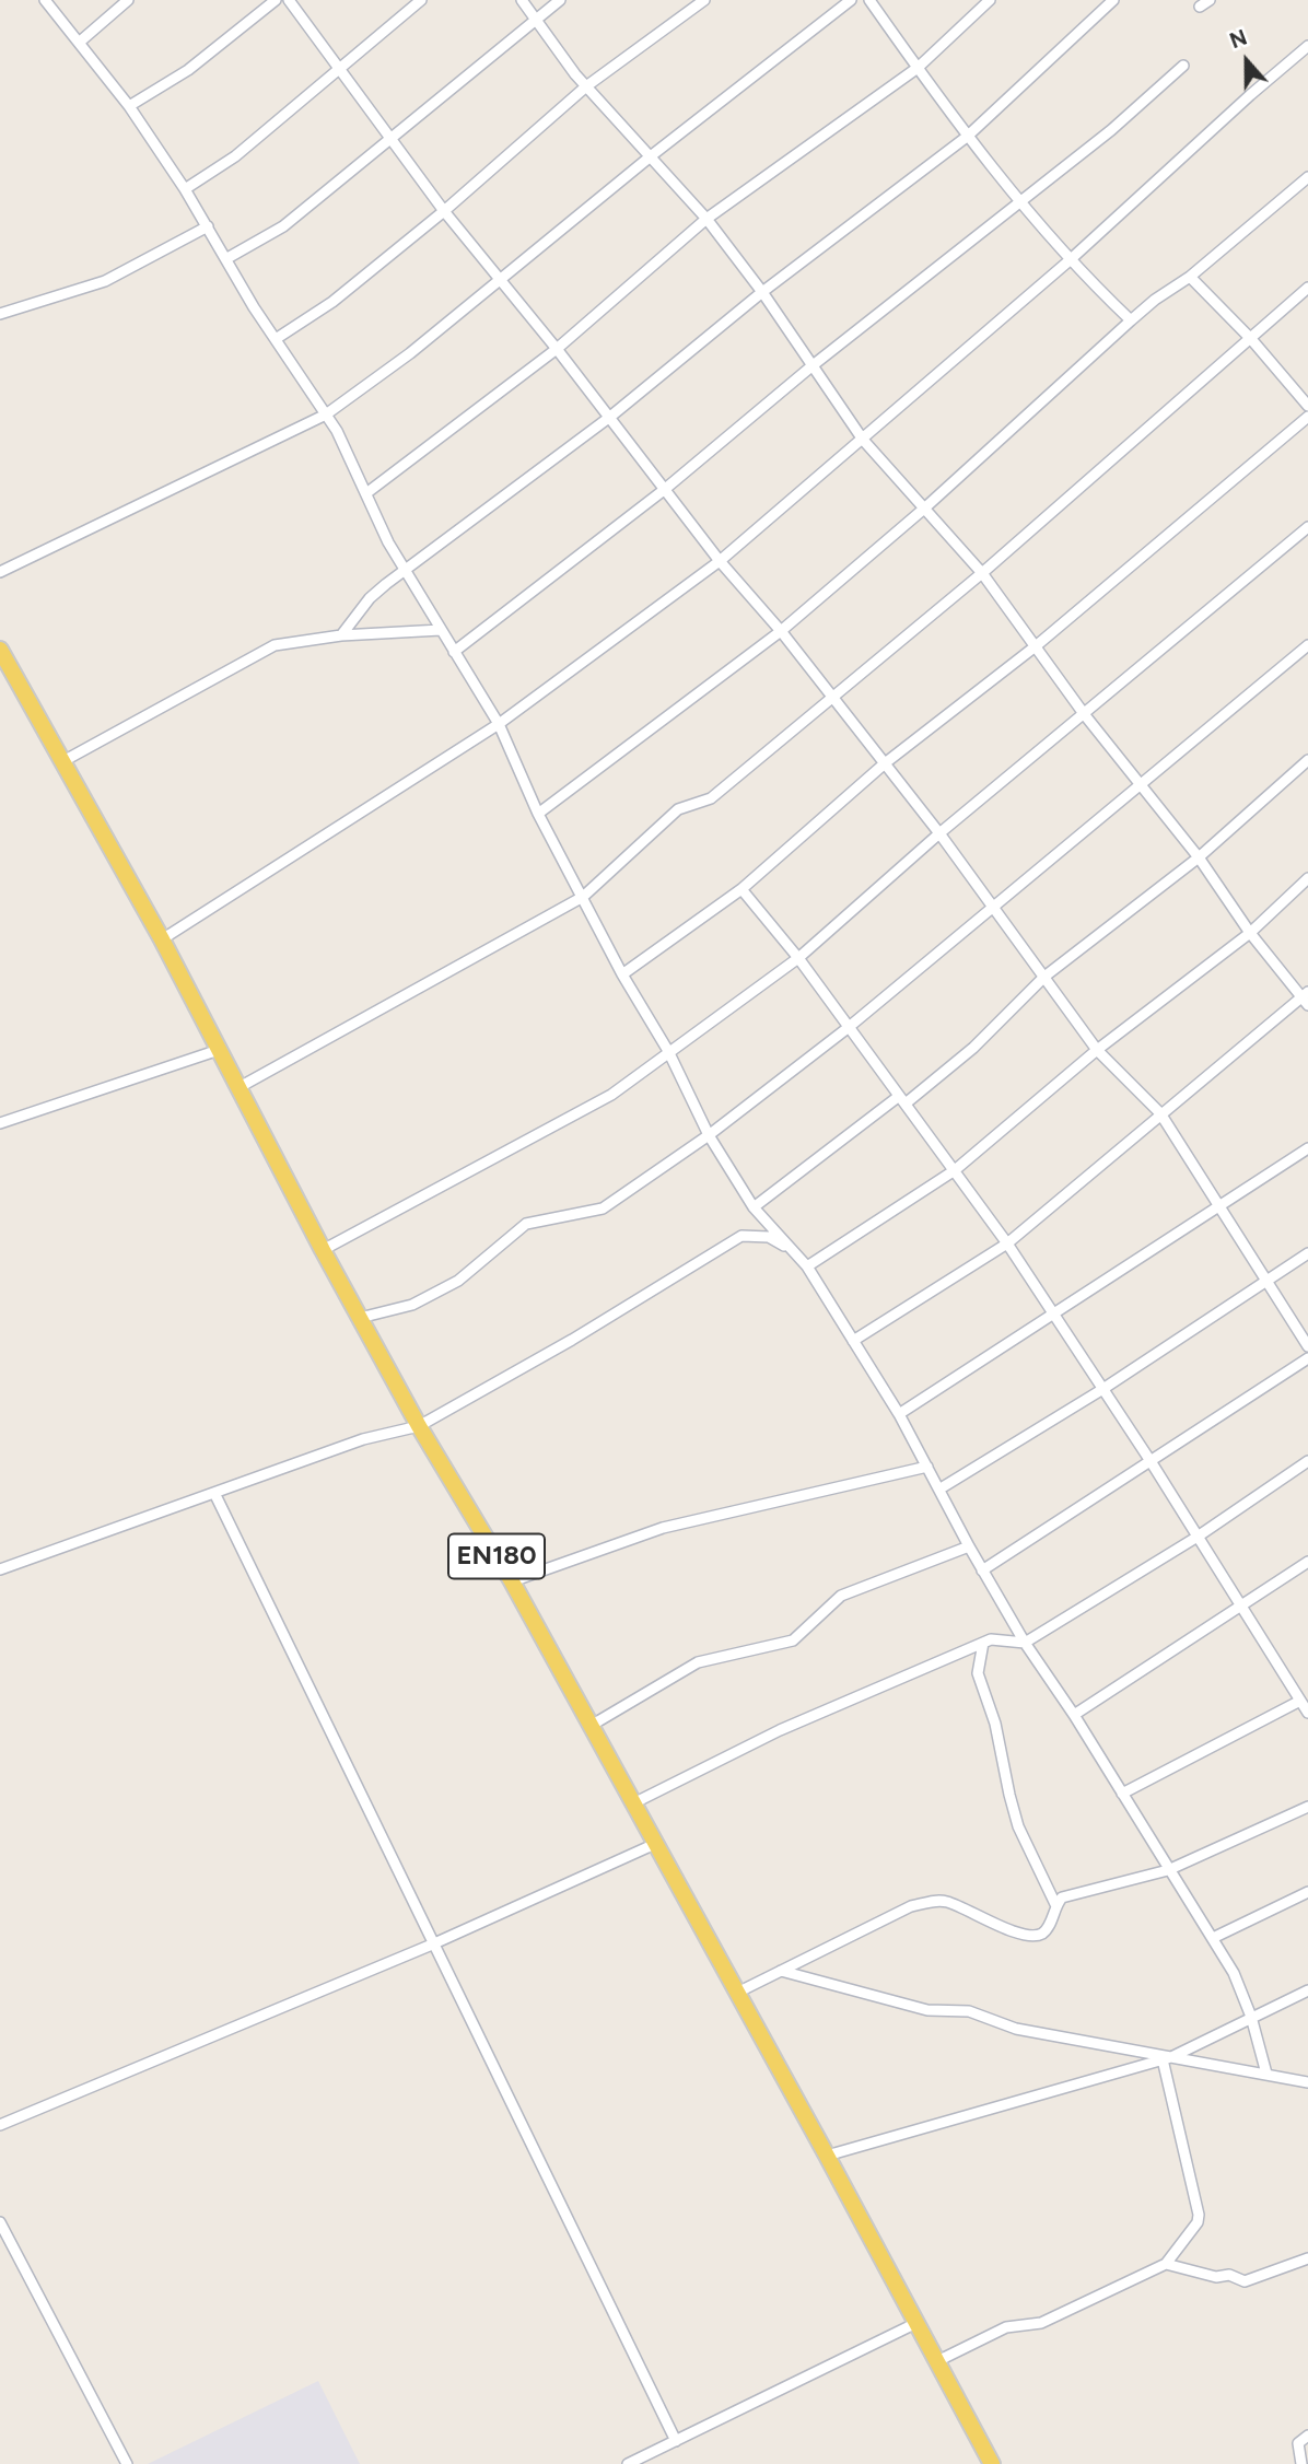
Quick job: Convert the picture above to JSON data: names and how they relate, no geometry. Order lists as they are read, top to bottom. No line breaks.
{"streets":{"main road":["EN180"]},"north":"top"}
